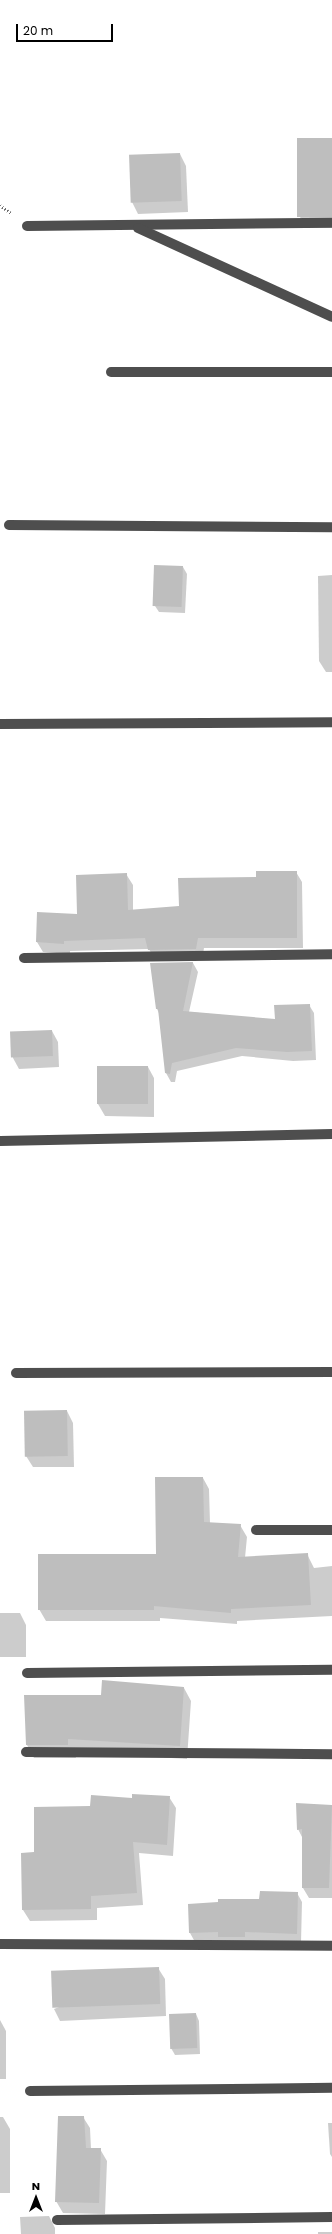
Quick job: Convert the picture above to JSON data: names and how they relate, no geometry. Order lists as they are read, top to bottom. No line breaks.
{"scale_bar":"20 m","north":"top"}
